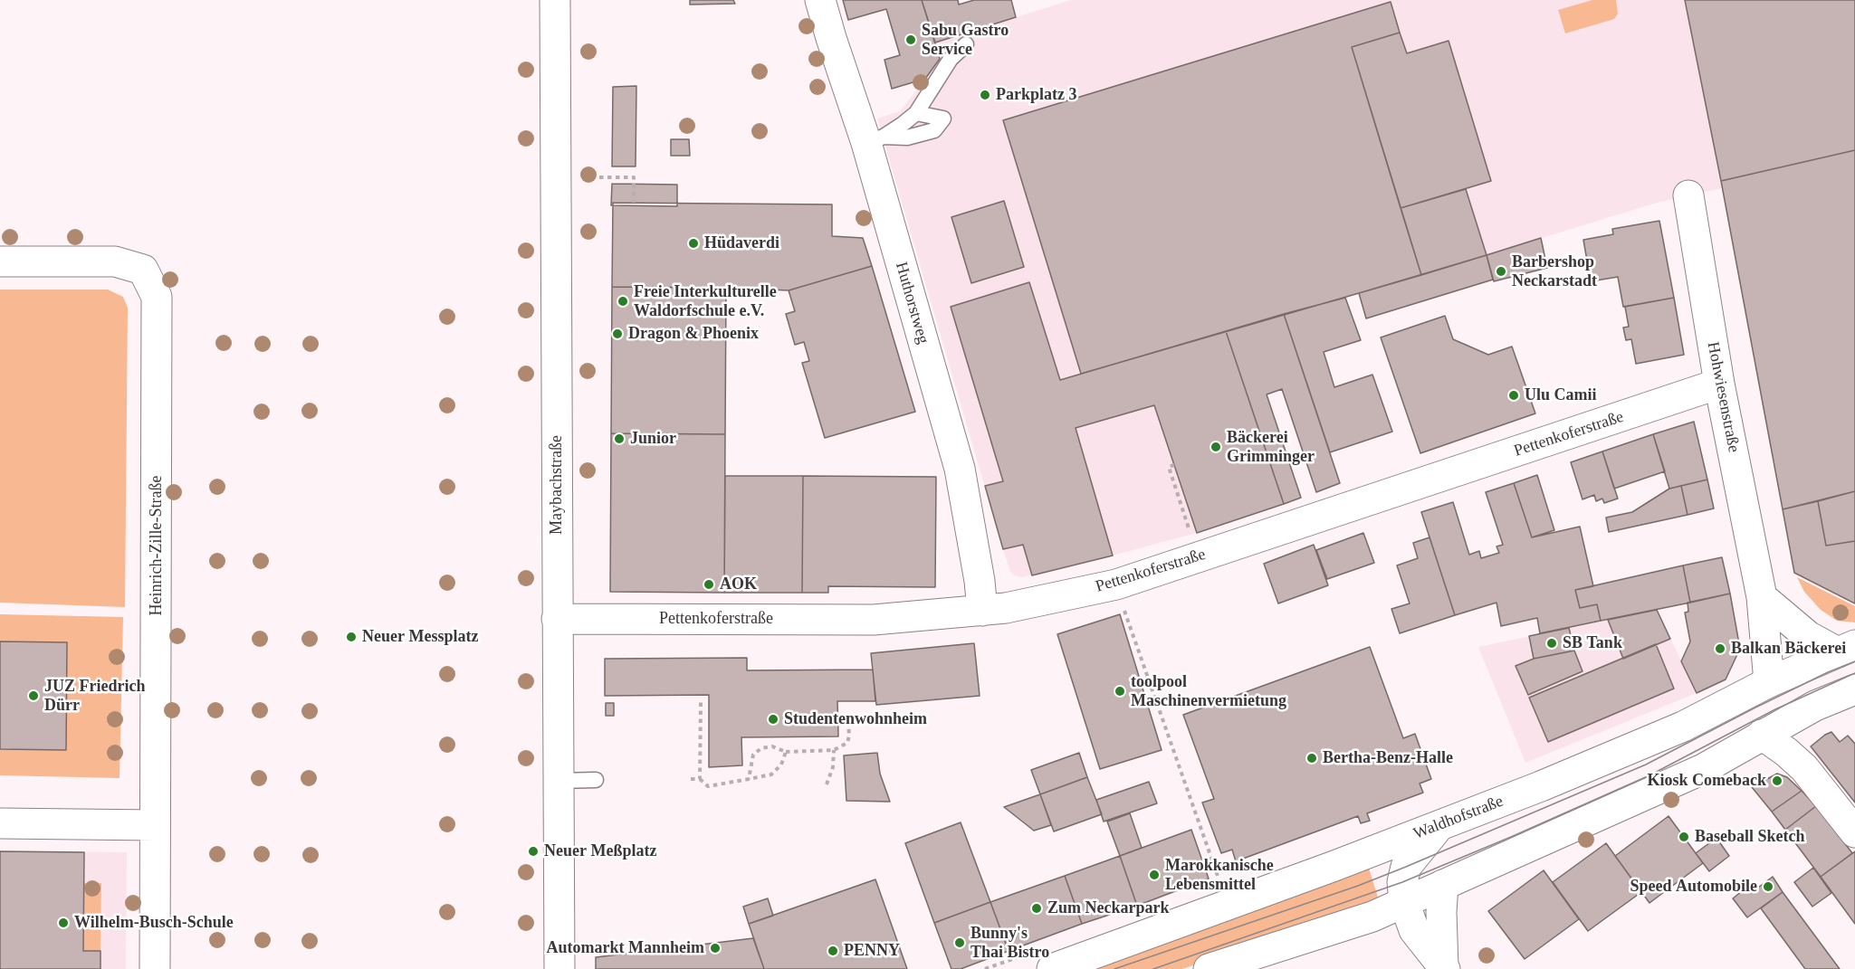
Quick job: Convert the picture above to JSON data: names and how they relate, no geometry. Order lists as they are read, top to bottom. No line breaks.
{"streets":{"street":["Huthorstweg","Hohwiesenstraße","Pettenkoferstraße","Maybachstraße","Heinrich-Zille-Straße","Waldhofstraße"]},"crossings":[["Huthorstweg","Pettenkoferstraße"],["Hohwiesenstraße","Pettenkoferstraße"],["Hohwiesenstraße","Waldhofstraße"],["Pettenkoferstraße","Maybachstraße"]],"places":["Sabu Gastro Service","Parkplatz 3","Hüdaverdi","Barbershop Neckarstadt","Freie Interkulturelle Waldorfschule e.V.","Dragon & Phoenix","Ulu Camii","Junior","Bäckerei Grimminger","AOK","Neuer Messplatz","SB Tank","Balkan Bäckerei","toolpool Maschinenvermietung","JUZ Friedrich Dürr","Studentenwohnheim","Bertha-Benz-Halle","Kiosk Comeback","Baseball Sketch","Neuer Meßplatz","Marokkanische Lebensmittel","Speed Automobile","Zum Neckarpark","Wilhelm-Busch-Schule","Bunny's Thai Bistro","Automarkt Mannheim","PENNY"]}
